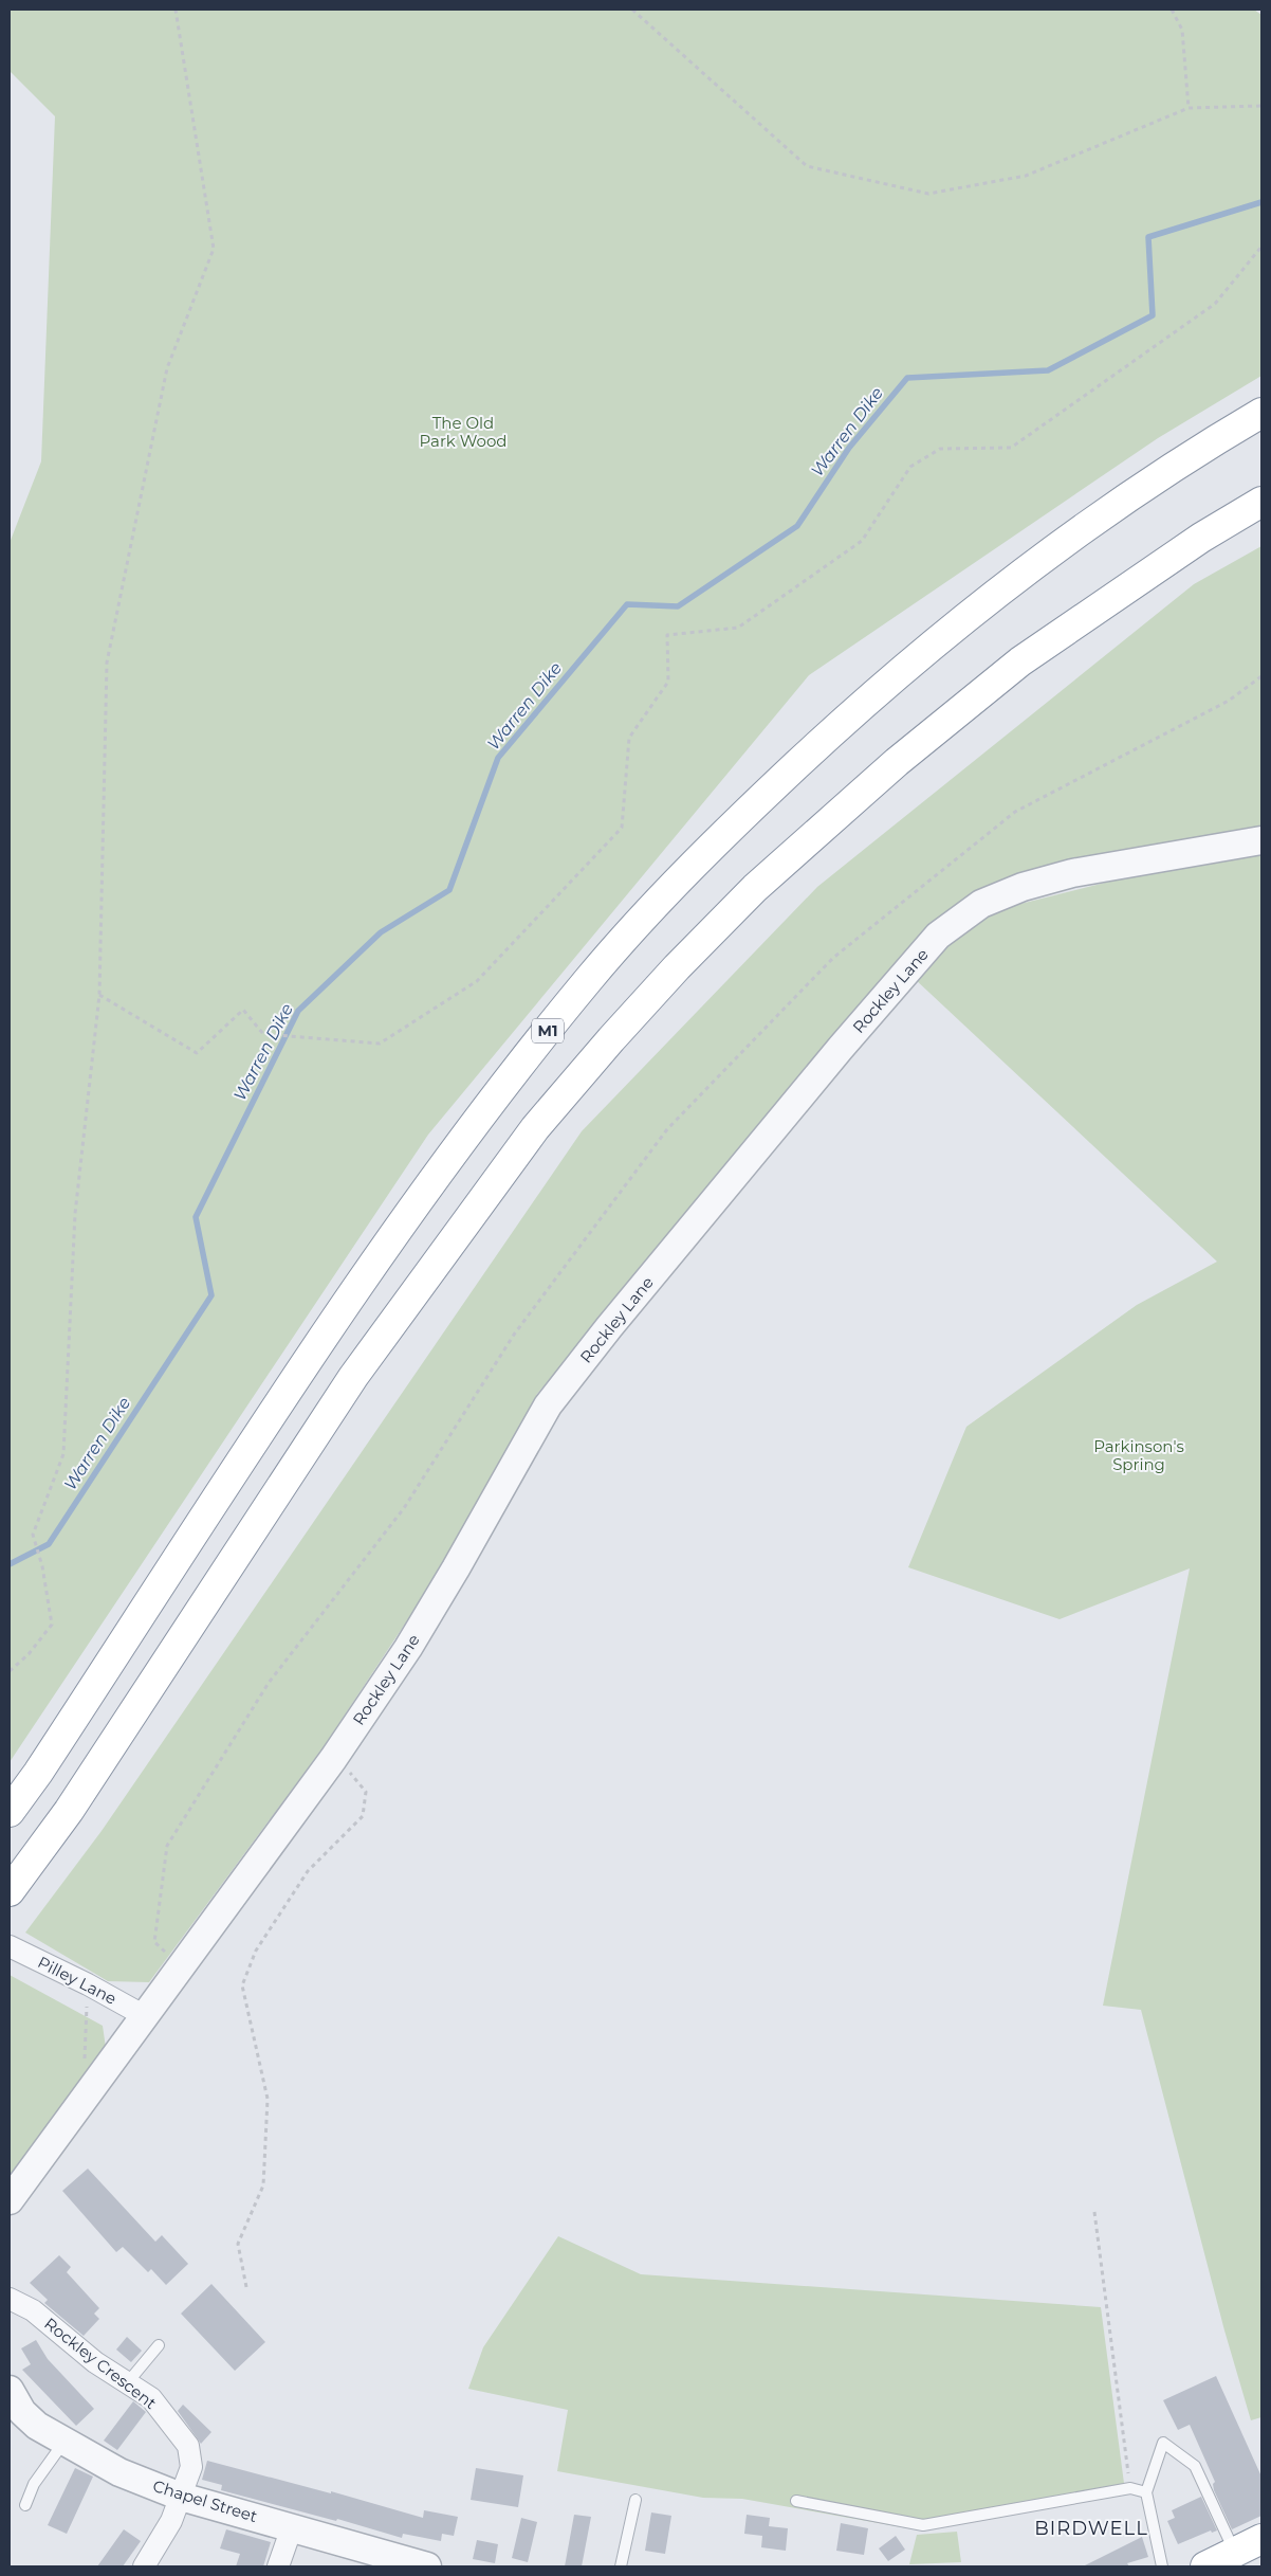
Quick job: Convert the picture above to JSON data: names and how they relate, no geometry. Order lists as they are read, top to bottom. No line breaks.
{"streets":{"highway":["M1"],"street":["Rockley Lane","Pilley Lane","Rockley Crescent","Chapel Street"]},"crossings":[["Rockley Lane","Pilley Lane"],["Rockley Crescent","Chapel Street"]],"districts":["BIRDWELL"],"water":["Warren Dike"],"parks":["The Old Park Wood","Parkinson's Spring"]}
